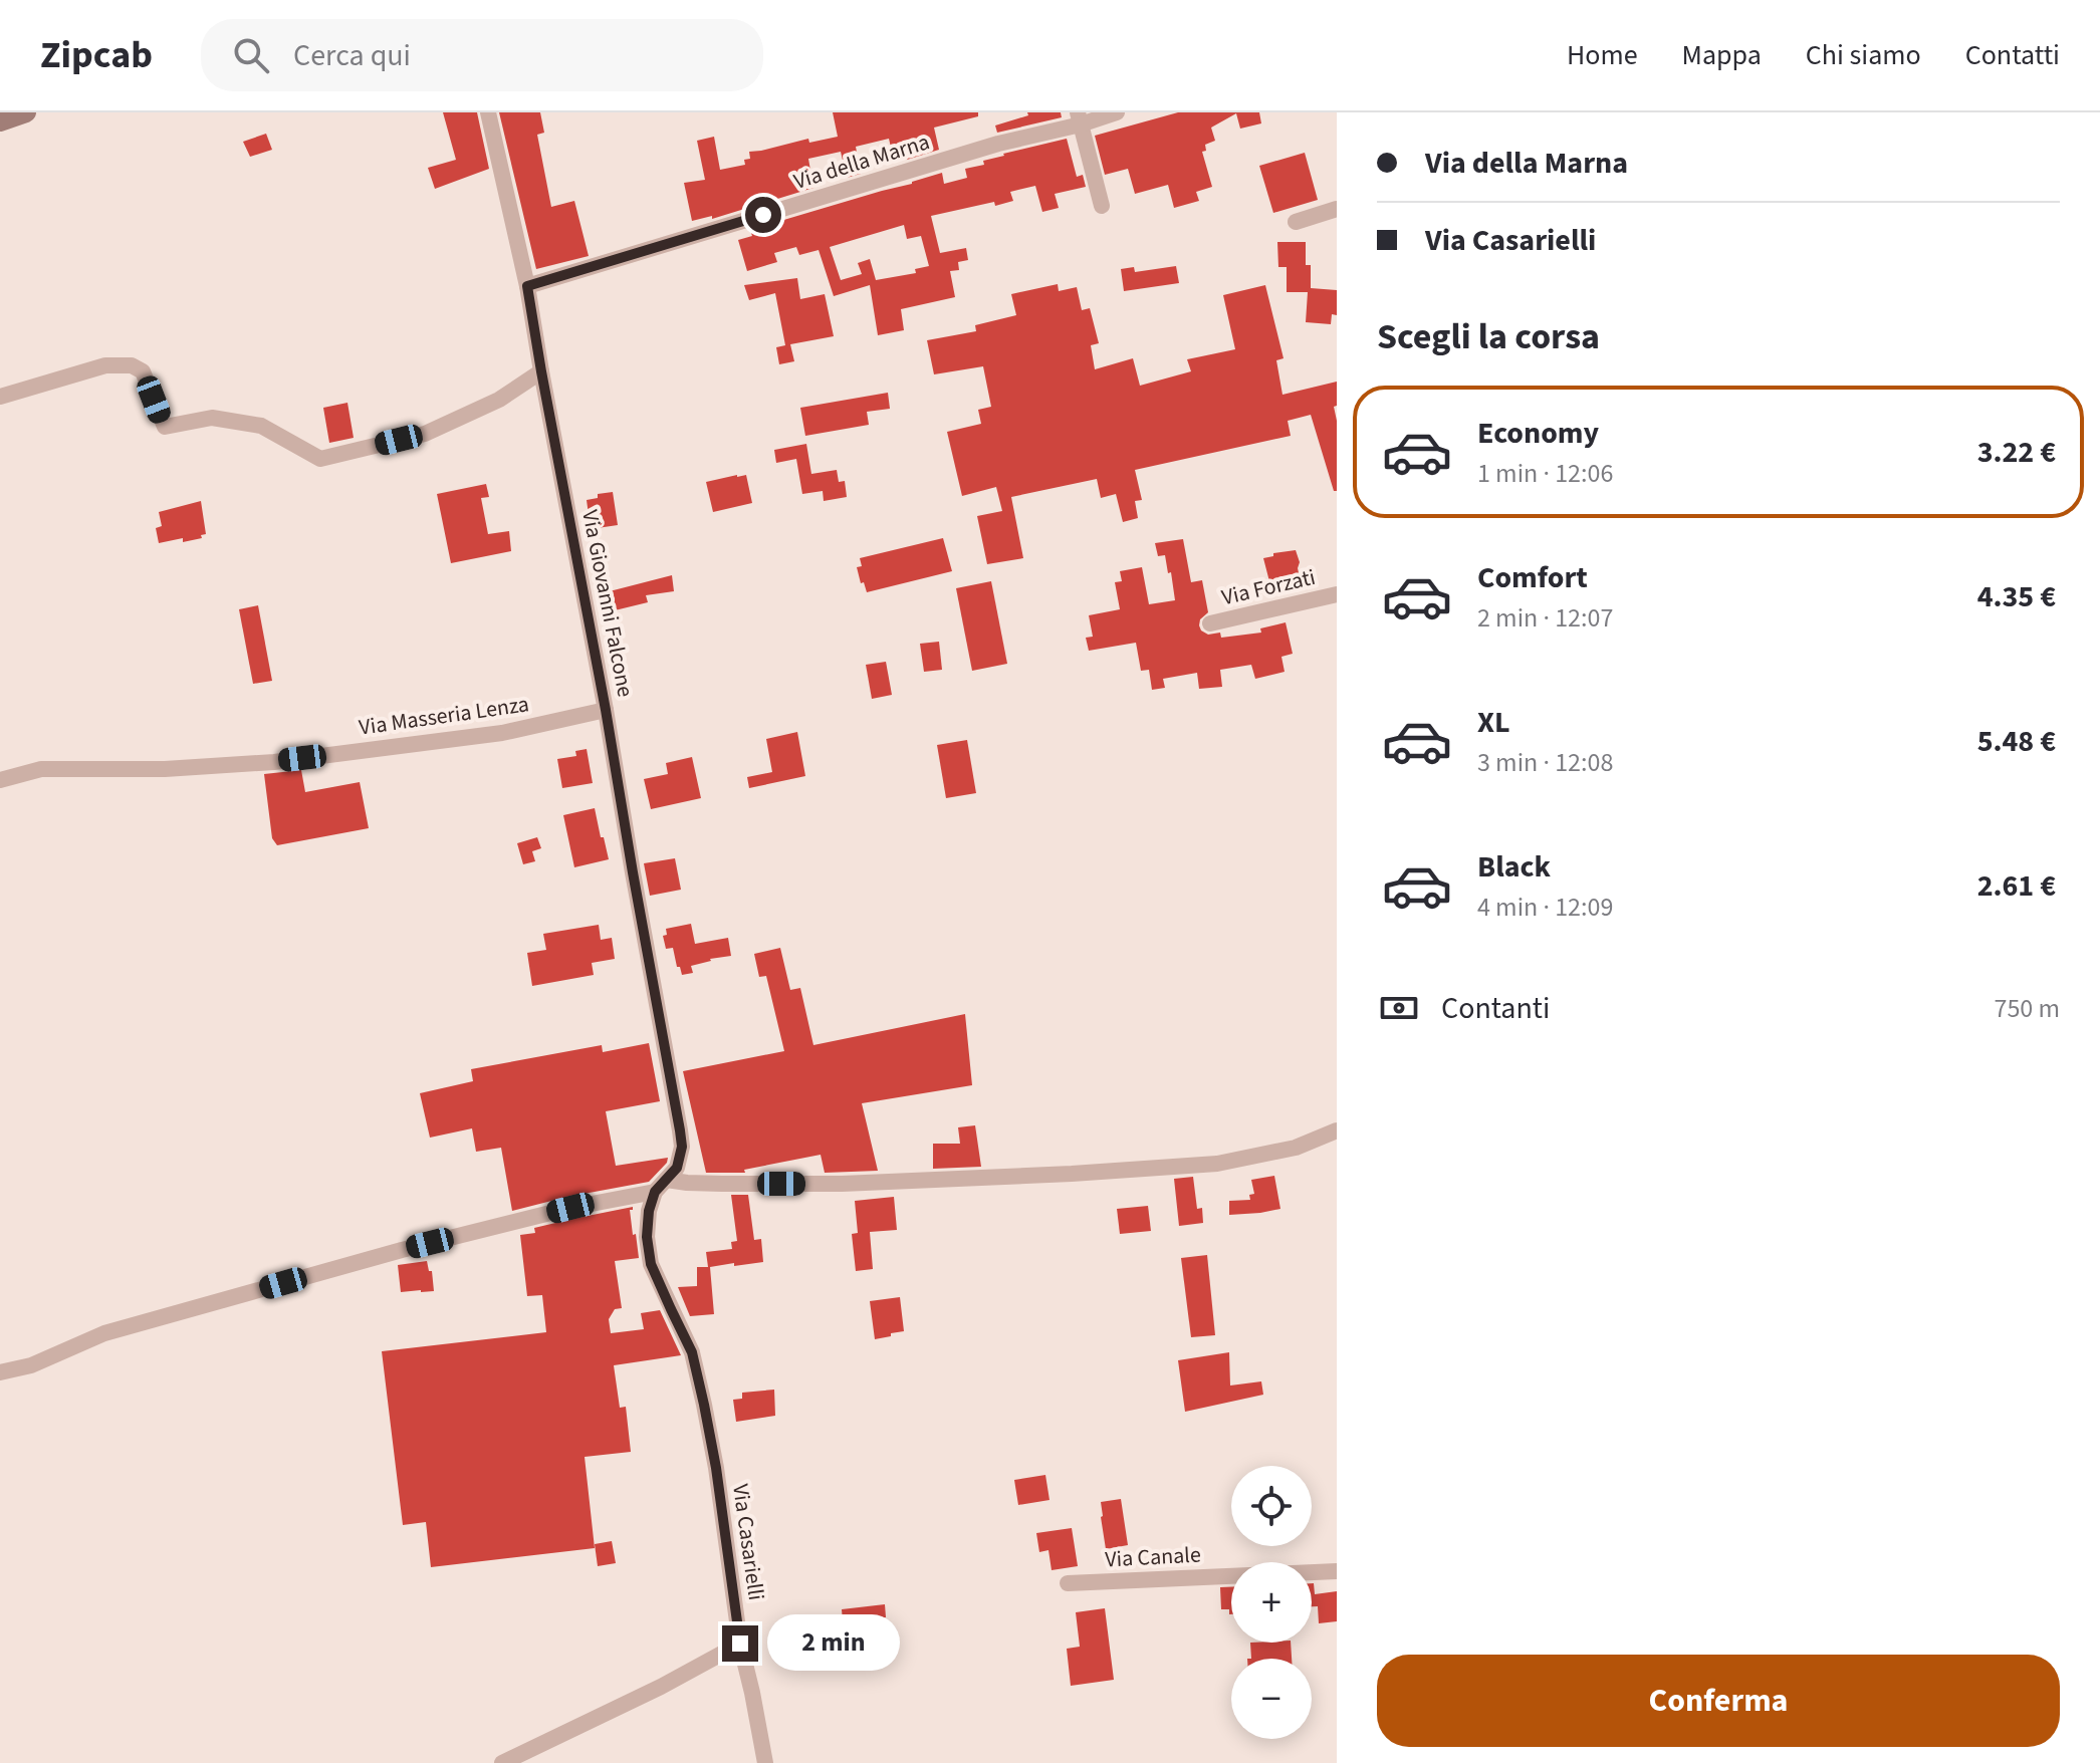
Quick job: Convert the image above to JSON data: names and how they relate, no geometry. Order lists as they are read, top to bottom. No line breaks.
{"streets":{"street":["Via della Marna","Via Forzati","Via Giovanni Falcone","Via Masseria Lenza","Via Casarielli","Via Canale"]},"crossings":[["Via della Marna","Via Giovanni Falcone"],["Via Giovanni Falcone","Via Masseria Lenza"],["Via Giovanni Falcone","Via Casarielli"]],"page":{"header":"Zipcab","search":"Cerca qui","nav":["Home","Mappa","Chi siamo","Contatti"],"banner":["Via della Marna","Via Casarielli"],"heading":"Scegli la corsa","list":[{"name":"Economy","note":"1 min · 12:06","value":"3.22 €"},{"name":"Comfort","note":"2 min · 12:07","value":"4.35 €"},{"name":"XL","note":"3 min · 12:08","value":"5.48 €"},{"name":"Black","note":"4 min · 12:09","value":"2.61 €"}],"pay":["Contanti","750 m"],"map_buttons":["+","−"],"bubble":"2 min","buttons":"Conferma"}}
